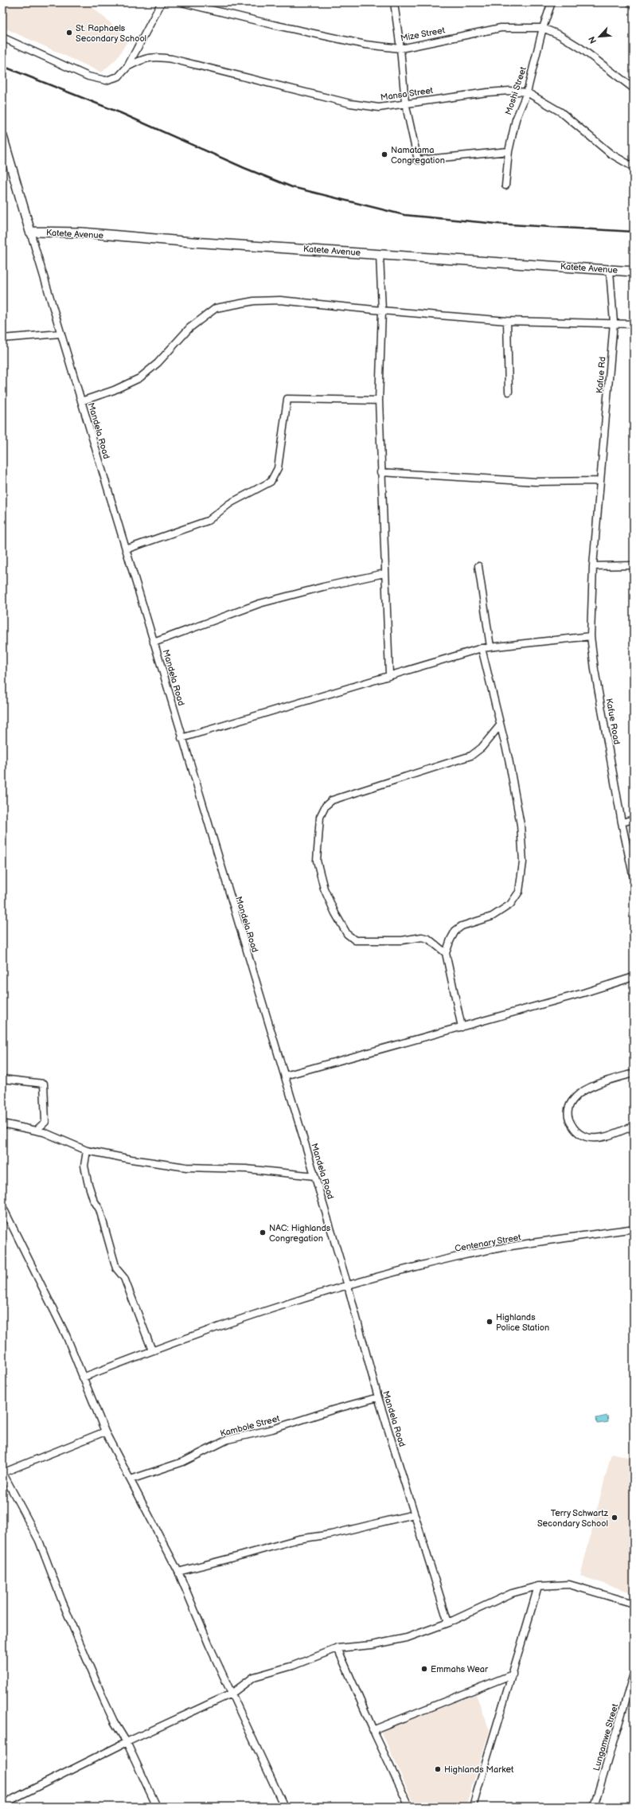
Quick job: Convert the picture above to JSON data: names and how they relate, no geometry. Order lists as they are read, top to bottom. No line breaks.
{"streets":{"street":["Mize Street","Moshi Street","Mansa Street","Katete Avenue","Kafue Rd","Mandela Road","Kafue Road","Centenary Street","Kambole Street","Lungamwe Street"]},"crossings":[["Mize Street","Moshi Street"],["Moshi Street","Mansa Street"],["Katete Avenue","Kafue Rd"],["Katete Avenue","Mandela Road"],["Kafue Rd","Kafue Road"],["Mandela Road","Centenary Street"],["Mandela Road","Kambole Street"]],"places":["St. Raphaels Secondary School","Namatama Congregation","NAC: Highlands Congregation","Highlands Police Station","Terry Schwartz Secondary School","Emmahs Wear","Highlands Market"],"north":"bottom left"}
